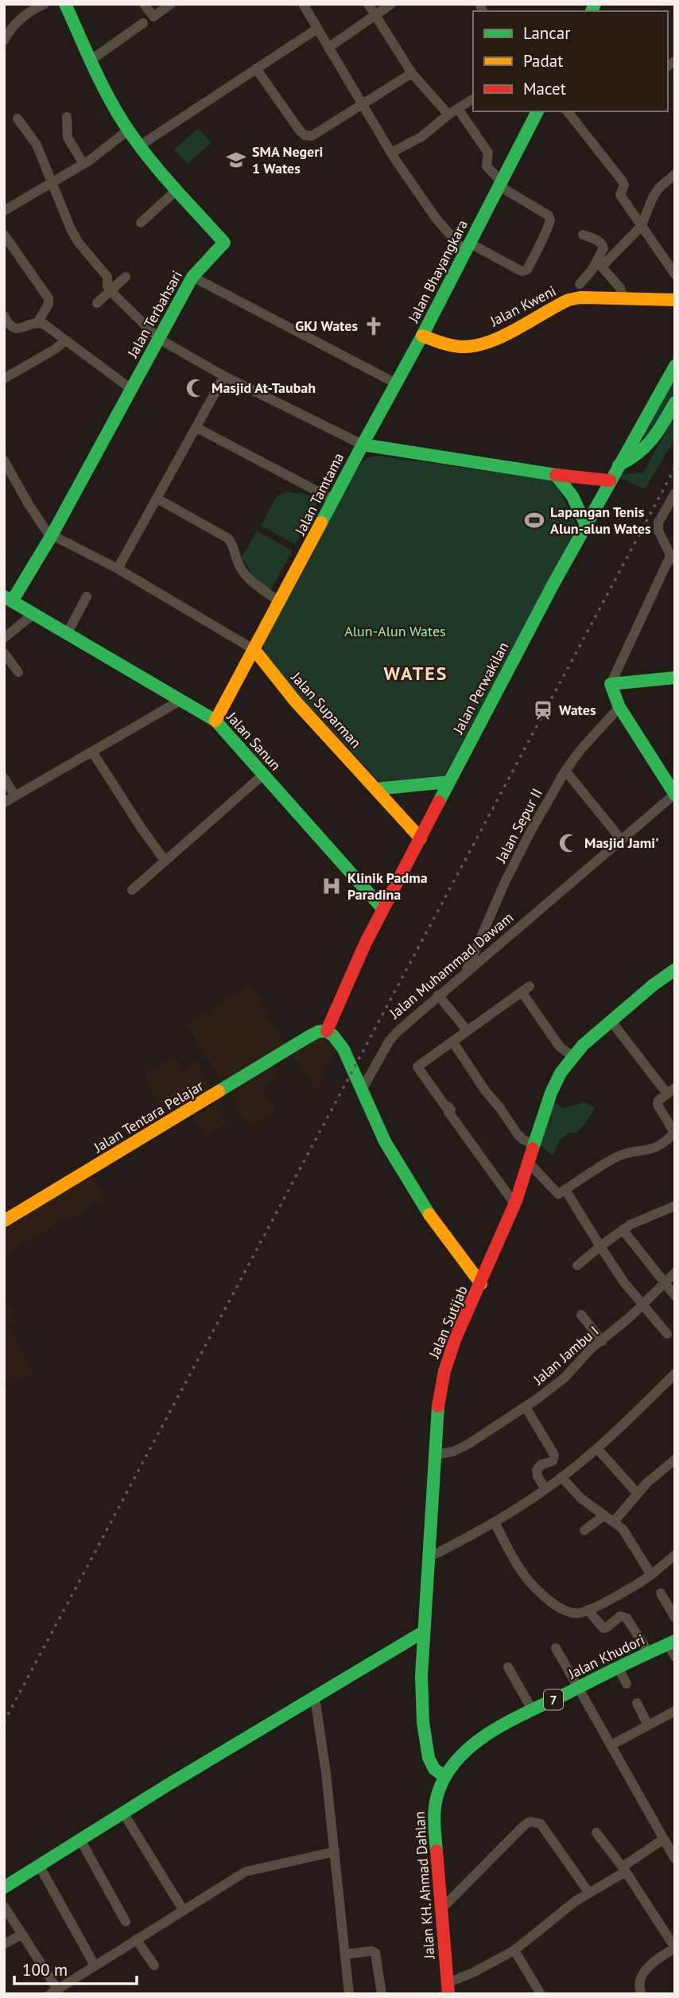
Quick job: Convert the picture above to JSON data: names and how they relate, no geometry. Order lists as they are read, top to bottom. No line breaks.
{"streets":{"main road":["Jalan Bhayangkara","Jalan Kweni","Jalan Terbahsari","Jalan Tamtama","Jalan Perwakilan","Jalan Suparman","Jalan Sanun","Jalan Tentara Pelajar","Jalan Sutijab","Jalan Khudori","7","Jalan KH. Ahmad Dahlan"],"street":["Jalan Sepur II","Jalan Muhammad Dawam","Jalan Jambu I"]},"crossings":[["Jalan Bhayangkara","Jalan Kweni"],["Jalan Bhayangkara","Jalan Tamtama"],["Jalan Terbahsari","Jalan Sanun"],["Jalan Tamtama","Jalan Perwakilan"],["Jalan Tamtama","Jalan Suparman"],["Jalan Tamtama","Jalan Sanun"],["Jalan Perwakilan","Jalan Suparman"],["Jalan Perwakilan","Jalan Sanun"],["Jalan Perwakilan","Jalan Tentara Pelajar"],["Jalan Sepur II","Jalan Muhammad Dawam"],["Jalan Sutijab","Jalan Jambu I"],["Jalan Sutijab","Jalan Khudori"],["Jalan Sutijab","Jalan KH. Ahmad Dahlan"],["Jalan Khudori","Jalan KH. Ahmad Dahlan"]],"districts":["WATES"],"parks":["Alun-Alun Wates"],"places":{"school or university":["SMA Negeri 1 Wates"],"church":["GKJ Wates"],"mosque":["Masjid At-Taubah","Masjid Jami'"],"sports":["Lapangan Tenis Alun-alun Wates"],"station":["Wates"],"hospital":["Klinik Padma Paradina"]},"legend":["Lancar","Padat","Macet"],"scale_bar":"100 m"}
